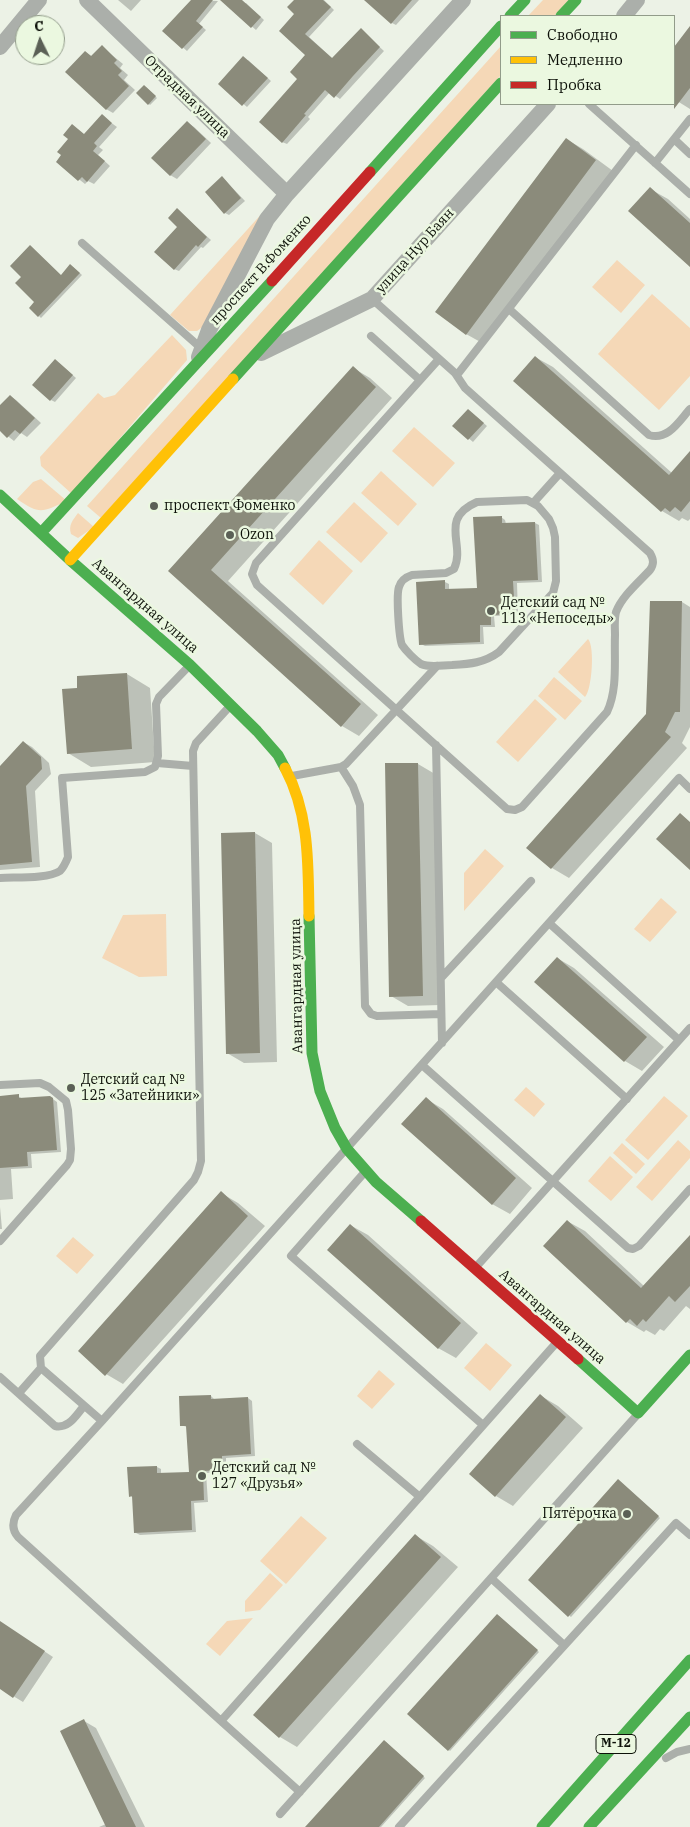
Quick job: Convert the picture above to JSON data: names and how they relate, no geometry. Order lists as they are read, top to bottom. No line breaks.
{"streets":{"main road":["проспект В.Фоменко","Авангардная улица","М-12"],"street":["Отрадная улица","улица Нур Баян"]},"places":["проспект Фоменко","Ozon","Детский сад № 113 «Непоседы»","Детский сад № 125 «Затейники»","Детский сад № 127 «Друзья»","Пятёрочка"],"legend":["Свободно","Медленно","Пробка"],"north":"top"}
